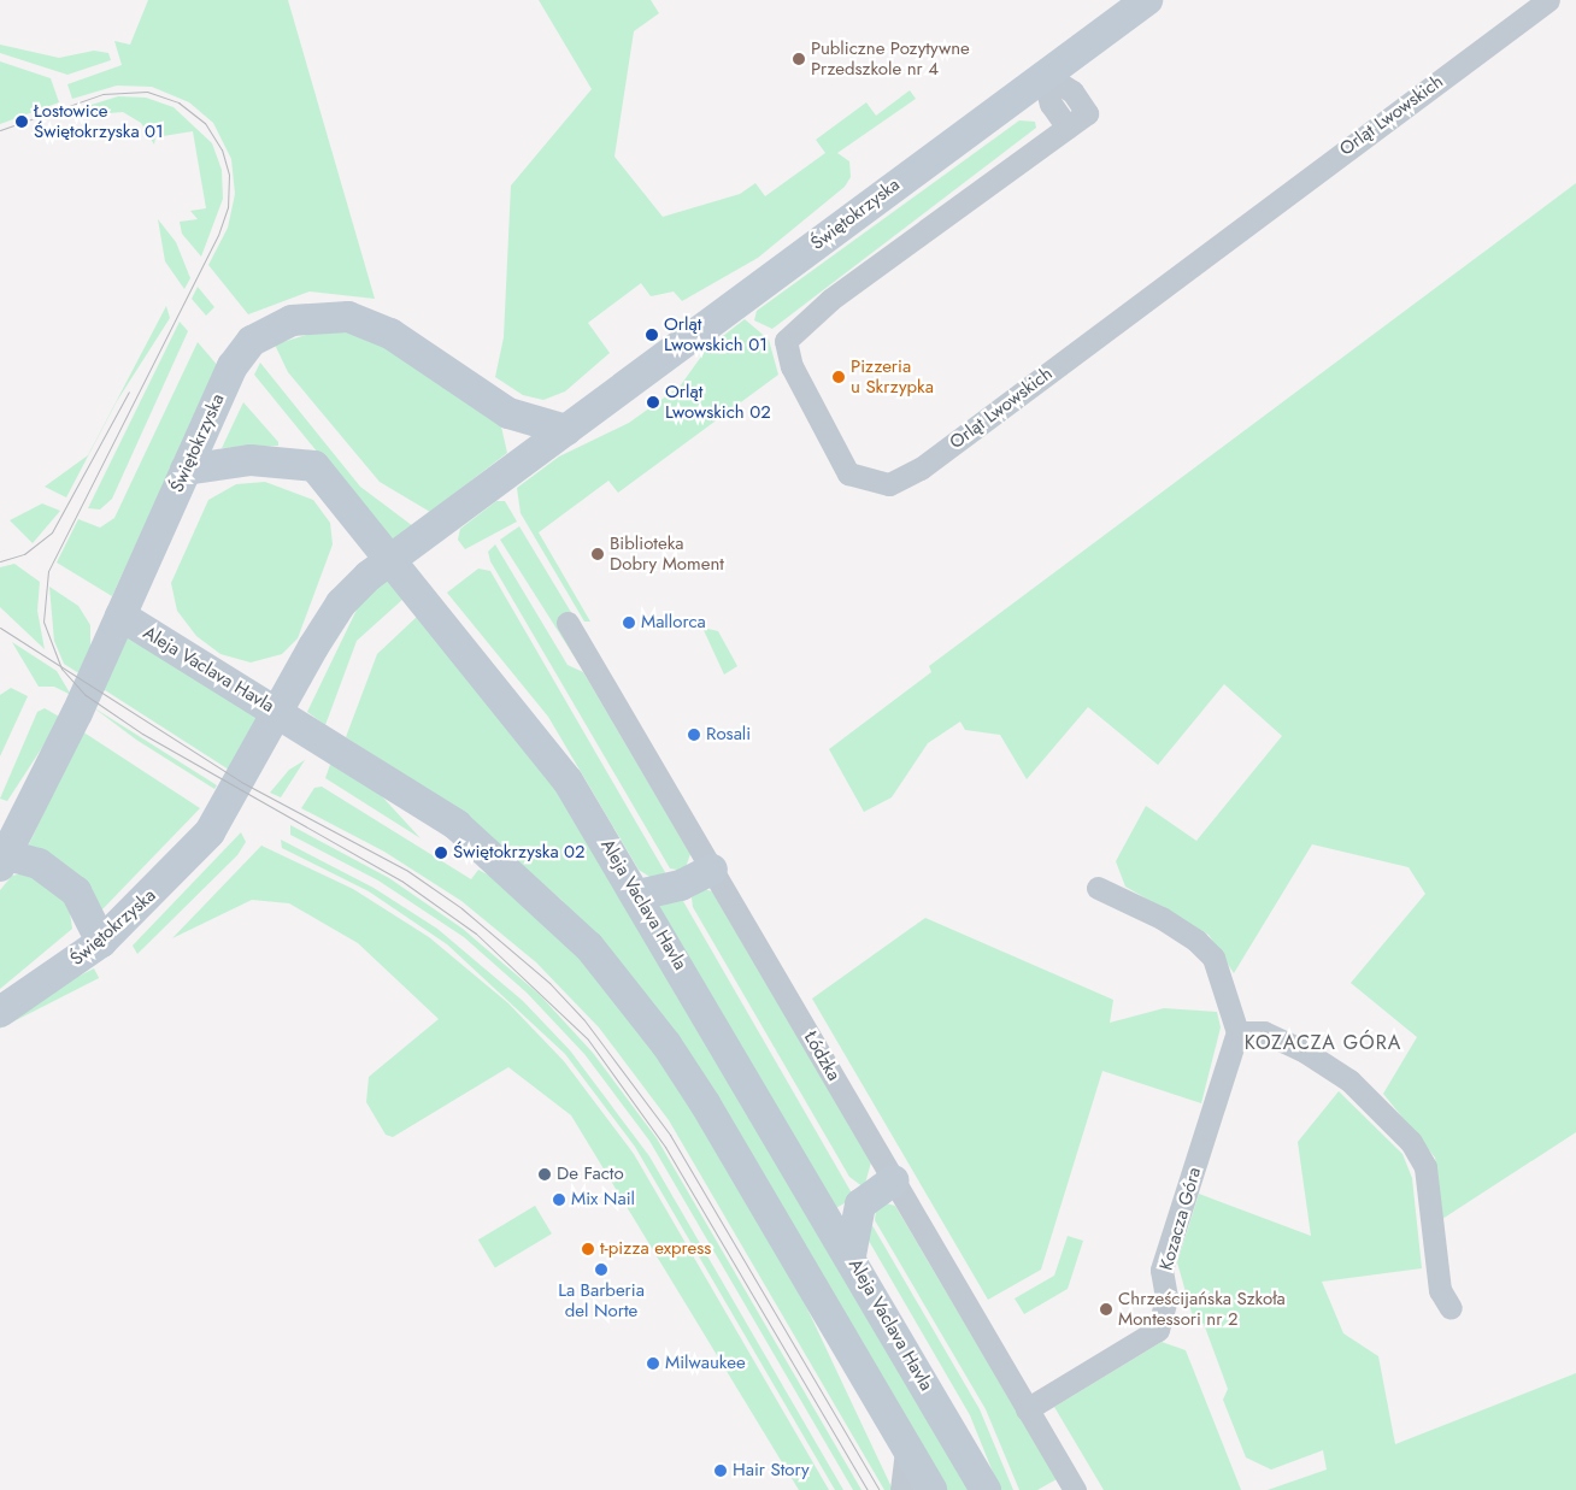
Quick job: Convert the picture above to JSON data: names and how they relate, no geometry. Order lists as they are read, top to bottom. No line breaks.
{"streets":{"main road":["Świętokrzyska","Aleja Vaclava Havla"],"street":["Orląt Lwowskich","Łódzka","Kozacza Góra"]},"crossings":[["Orląt Lwowskich","Świętokrzyska"],["Świętokrzyska","Aleja Vaclava Havla"],["Łódzka","Kozacza Góra"]],"districts":["KOZACZA GÓRA"],"places":["Publiczne Pozytywne Przedszkole nr 4","Łostowice Świętokrzyska 01","Orląt Lwowskich 01","Pizzeria u Skrzypka","Orląt Lwowskich 02","Biblioteka Dobry Moment","Mallorca","Rosali","Świętokrzyska 02","De Facto","Mix Nail","t-pizza express","La Barberia del Norte","Chrześcijańska Szkoła Montessori nr 2","Milwaukee","Hair Story"]}
